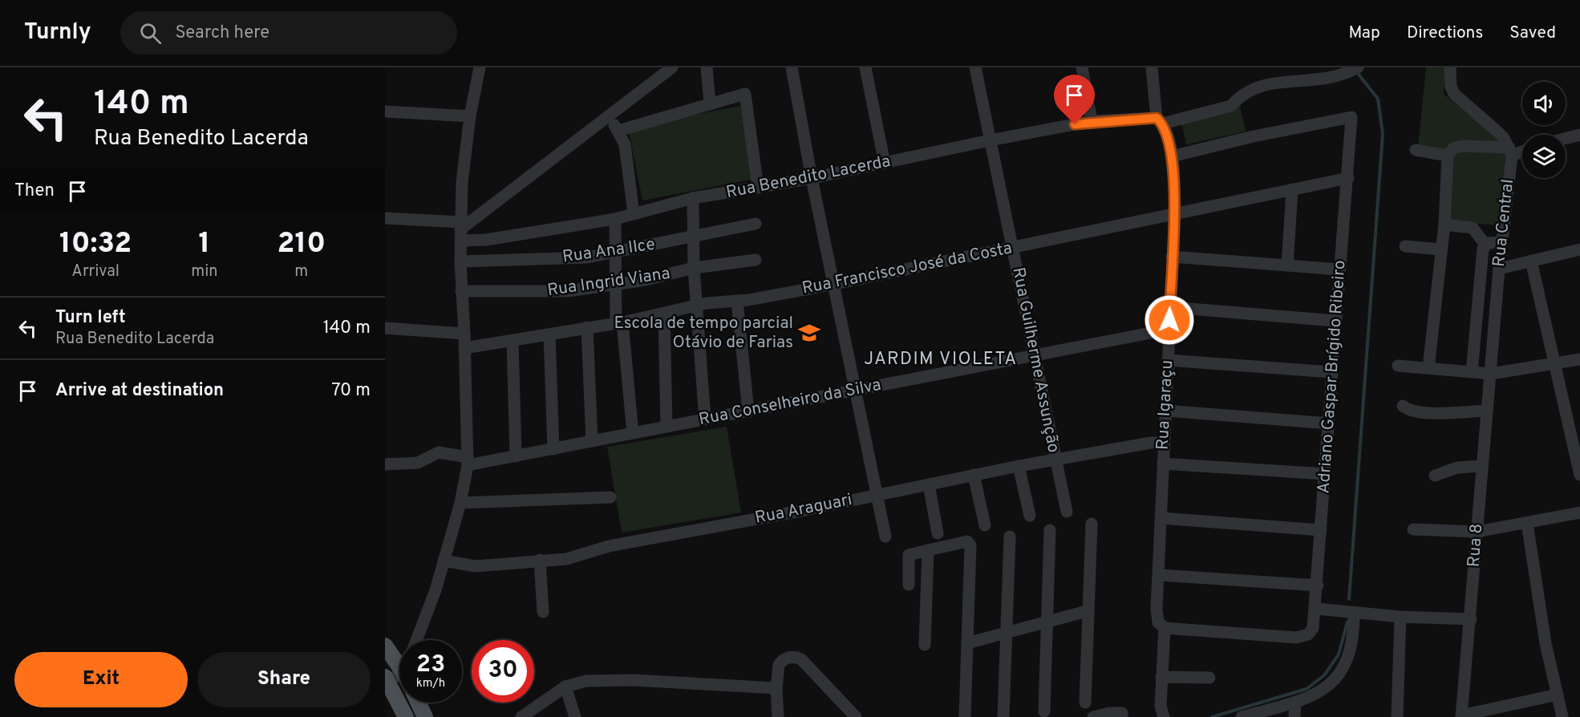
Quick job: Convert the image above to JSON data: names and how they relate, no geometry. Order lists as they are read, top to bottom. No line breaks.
{"streets":{"street":["Rua Benedito Lacerda","Rua Central","Rua Ana Ilce","Rua Francisco José da Costa","Rua Ingrid Viana","Rua Guilherme Assunção","Adriano Gaspar Brígido Ribeiro","Rua Conselheiro da Silva","Rua Igaraçu","Rua Araguari","Rua 8"]},"crossings":[["Rua Benedito Lacerda","Rua Guilherme Assunção"],["Rua Benedito Lacerda","Rua Igaraçu"],["Rua Central","Rua 8"],["Rua Francisco José da Costa","Rua Guilherme Assunção"],["Rua Francisco José da Costa","Adriano Gaspar Brígido Ribeiro"],["Rua Francisco José da Costa","Rua Igaraçu"],["Rua Guilherme Assunção","Rua Conselheiro da Silva"],["Rua Guilherme Assunção","Rua Araguari"],["Adriano Gaspar Brígido Ribeiro","Rua Igaraçu"],["Rua Conselheiro da Silva","Rua Igaraçu"],["Rua Igaraçu","Rua Araguari"]],"districts":["JARDIM VIOLETA"],"places":{"school or university":["Escola de tempo parcial Otávio de Farias"]},"page":{"header":"Turnly","search":"Search here","nav":["Map","Directions","Saved"],"turn":["140 m","Rua Benedito Lacerda"],"then":"Then","eta":["10:32","Arrival","1","min","210","m"],"list":[{"name":"Turn left","note":"Rua Benedito Lacerda","value":"140 m"},{"name":"Arrive at destination","value":"70 m"}],"speed":"23 km/h","limit":"30","buttons":["Exit","Share"]}}
